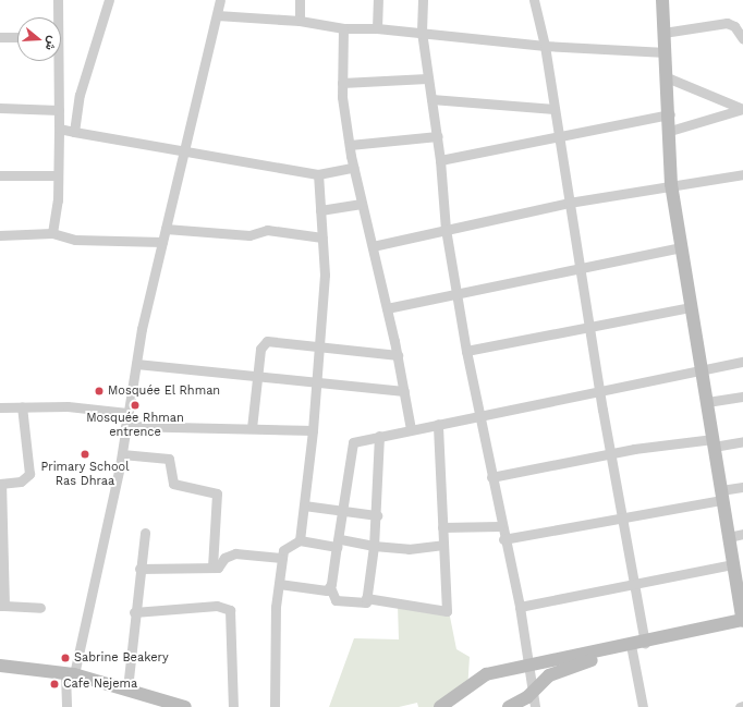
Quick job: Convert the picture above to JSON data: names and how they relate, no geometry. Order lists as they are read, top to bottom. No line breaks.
{"places":["Mosquée El Rhman","Mosquée Rhman entrence","Primary School Ras Dhraa","Sabrine Beakery","Cafe Nejema"],"north":"right"}
